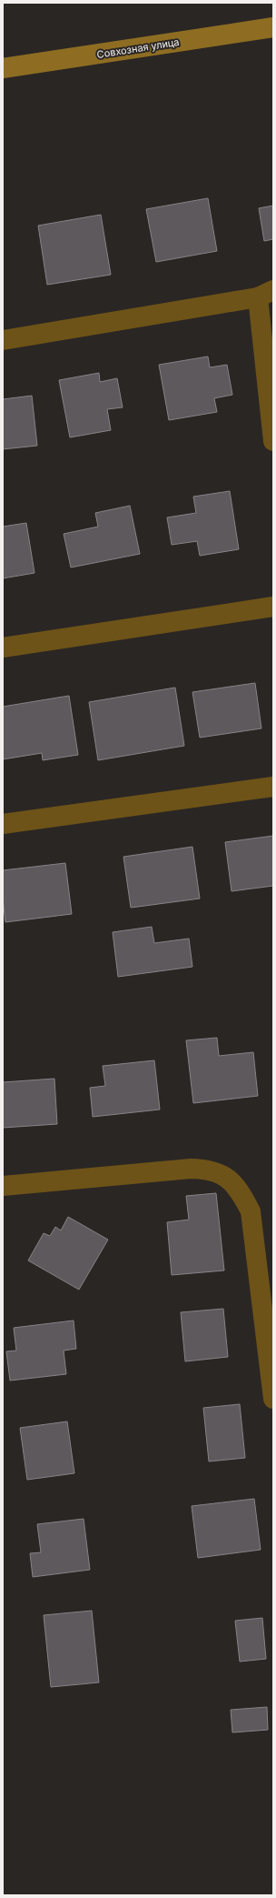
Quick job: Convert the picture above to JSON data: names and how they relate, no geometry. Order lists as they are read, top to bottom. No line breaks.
{"streets":{"main road":["Совхозная улица"]}}
